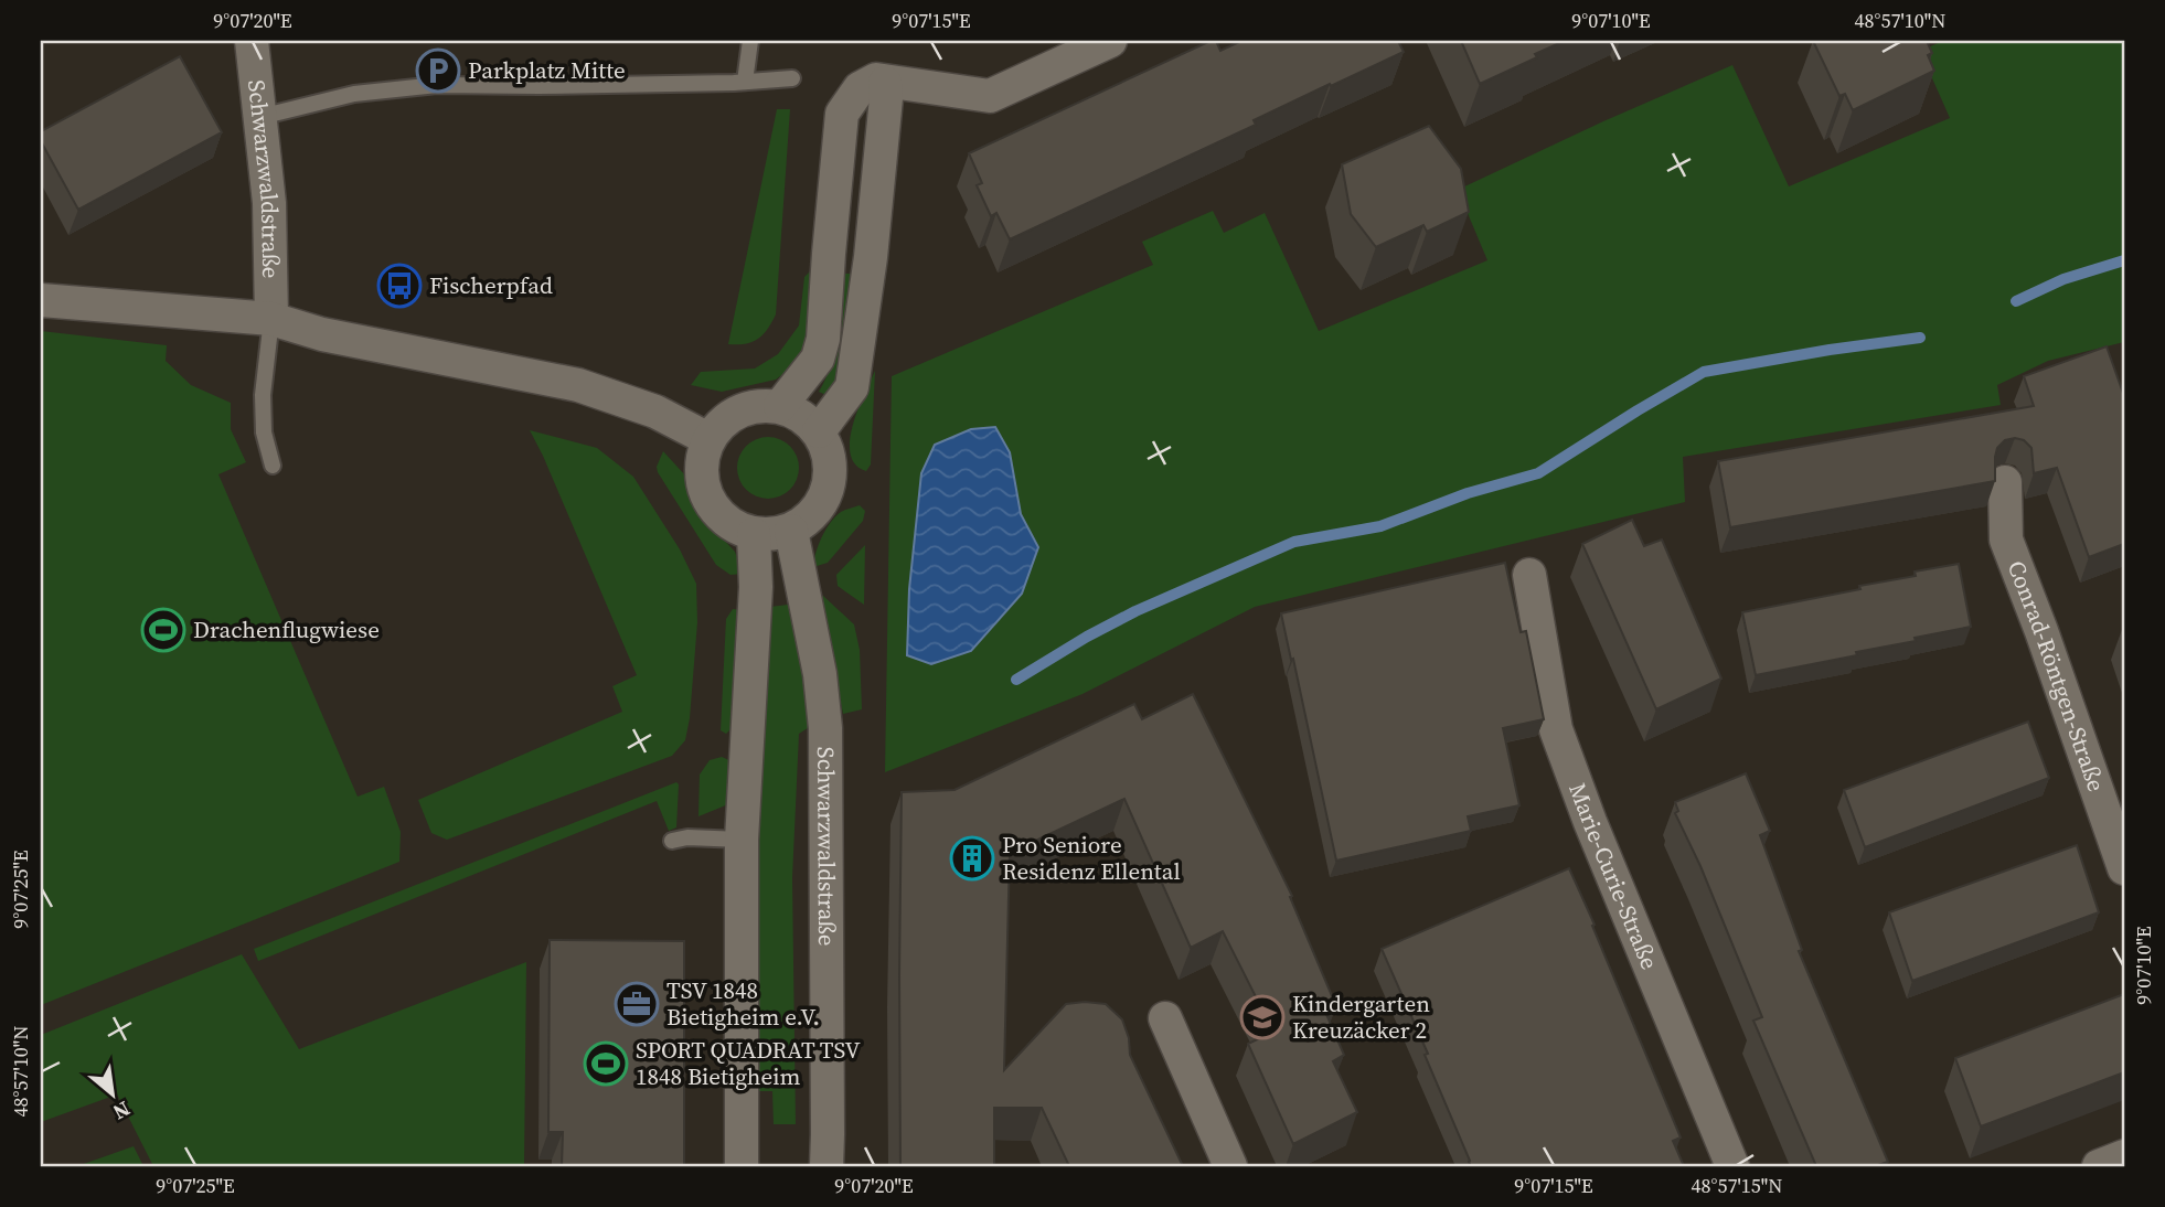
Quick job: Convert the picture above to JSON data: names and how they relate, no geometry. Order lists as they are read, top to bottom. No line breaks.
{"streets":{"street":["Schwarzwaldstraße","Conrad-Röntgen-Straße","Marie-Curie-Straße"]},"places":{"parking":["Parkplatz Mitte"],"bus stop":["Fischerpfad"],"sports":["Drachenflugwiese","SPORT QUADRAT TSV 1848 Bietigheim"],"building":["Pro Seniore Residenz Ellental"],"office":["TSV 1848 Bietigheim e.V."],"school or university":["Kindergarten Kreuzäcker 2"]},"north":"bottom right","coordinates":["9°07'20\"E","9°07'15\"E","9°07'10\"E","48°57'10\"N","9°07'25\"E","48°57'15\"N"]}
